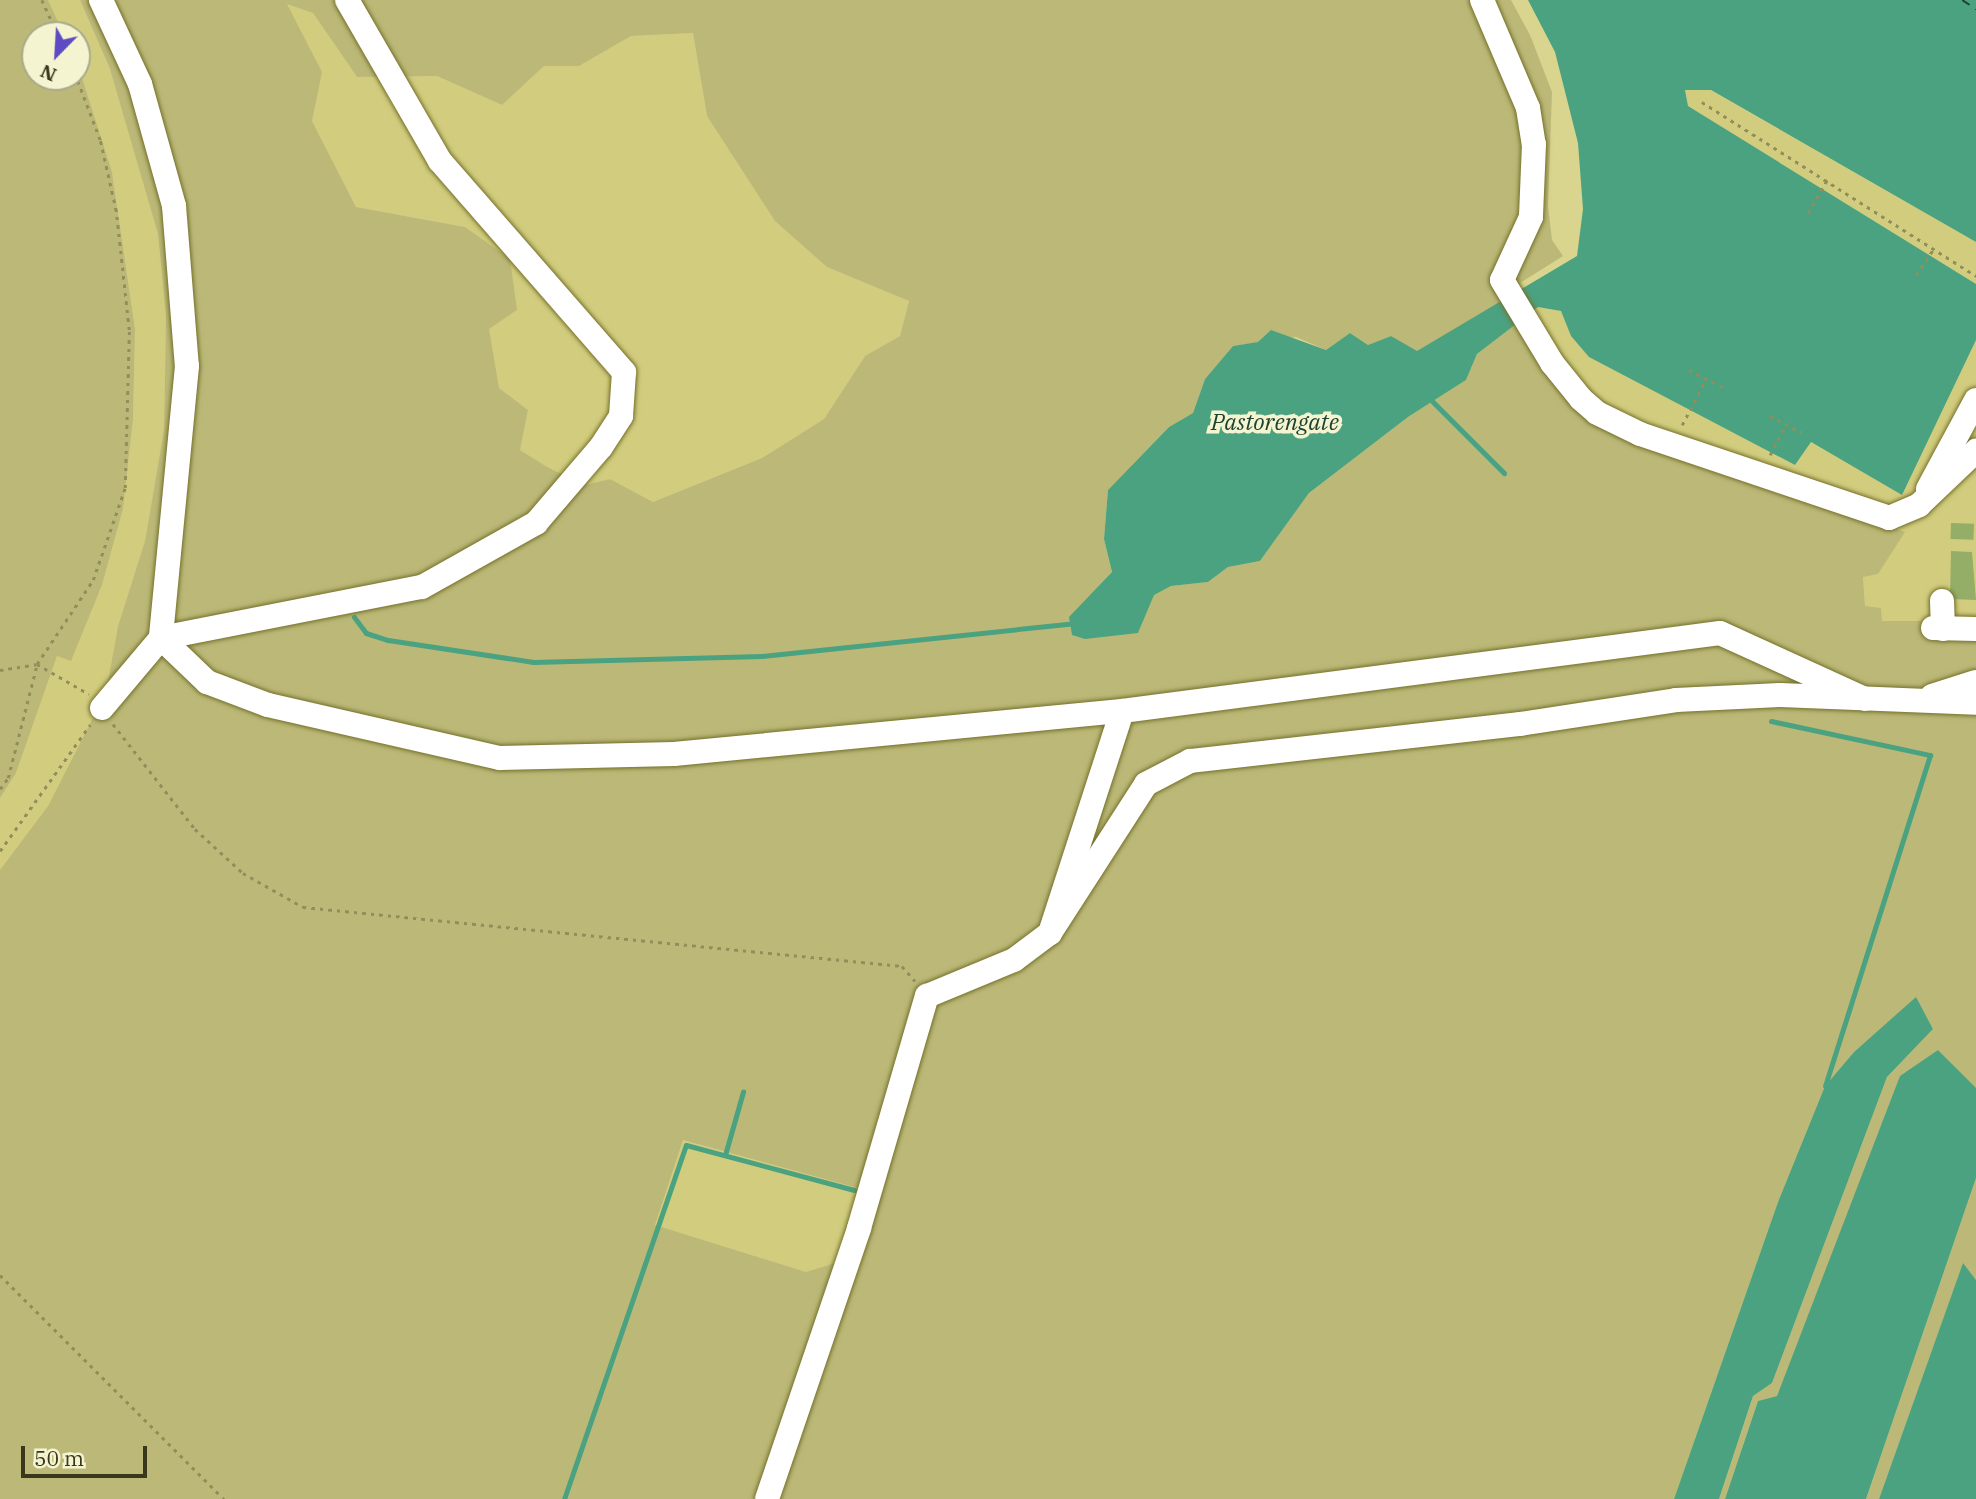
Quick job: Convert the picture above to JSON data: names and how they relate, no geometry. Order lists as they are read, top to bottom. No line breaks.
{"water":["Pastorengate"],"scale_bar":"50 m","north":"bottom left"}
